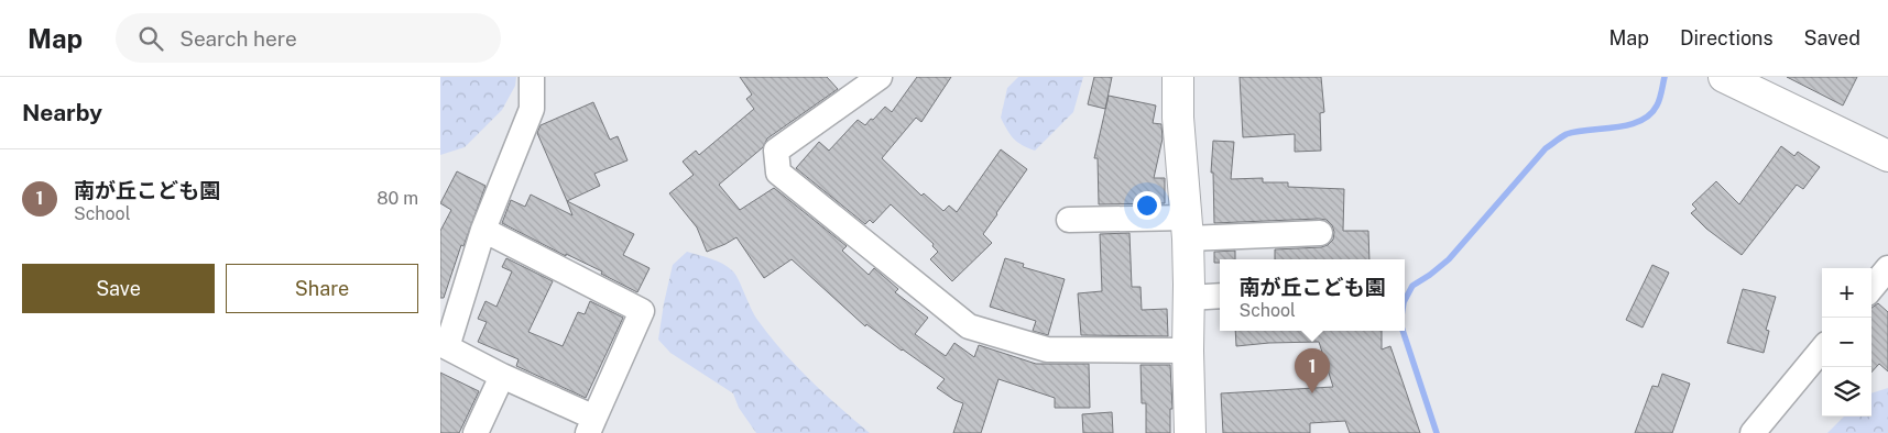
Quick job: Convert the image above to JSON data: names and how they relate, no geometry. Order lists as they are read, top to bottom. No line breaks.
{"page":{"header":"Map","search":"Search here","nav":["Map","Directions","Saved"],"heading":"Nearby","list":[{"mark":"1","name":"南が丘こども園","note":"School","value":"80 m"}],"buttons":["Save","Share"],"popup":["南が丘こども園","School"],"map_buttons":["+","−"],"pins":"1"}}
